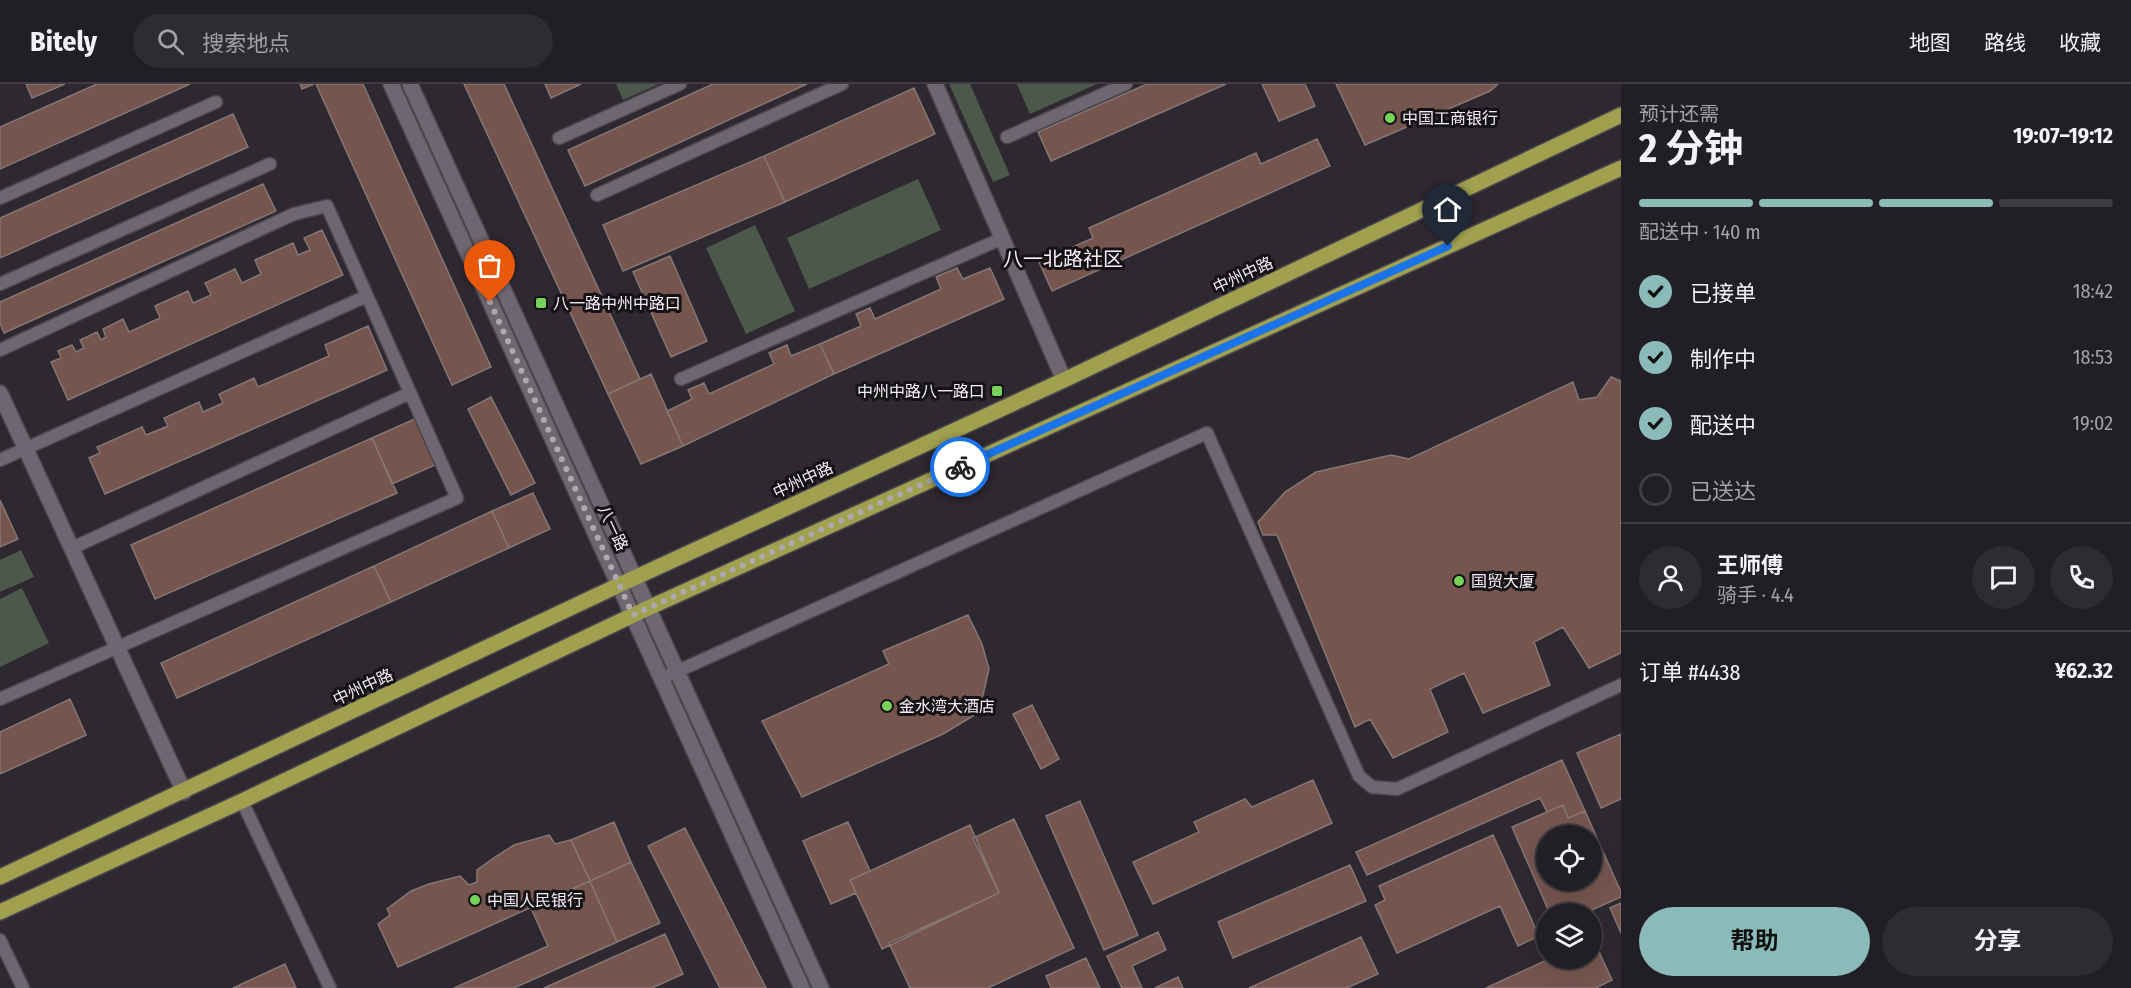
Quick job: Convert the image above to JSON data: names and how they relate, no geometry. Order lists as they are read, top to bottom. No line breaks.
{"streets":{"main road":["中州中路"],"street":["八一路"]},"crossings":[["中州中路","八一路"]],"districts":["八一北路社区"],"places":{"other":["中国工商银行","国贸大厦","金水湾大酒店","中国人民银行"],"transit":["八一路中州中路口","中州中路八一路口"]},"page":{"header":"Bitely","search":"搜索地点","nav":["地图","路线","收藏"],"heading":["2 分钟","预计还需","19:07–19:12"],"panel":["王师傅","骑手 · 4.4","订单 #4438","¥62.32"],"bar":"配送中 · 140 m","list":[["已接单","18:42"],["制作中","18:53"],["配送中","19:02"],"已送达"],"buttons":["帮助","分享"]}}
